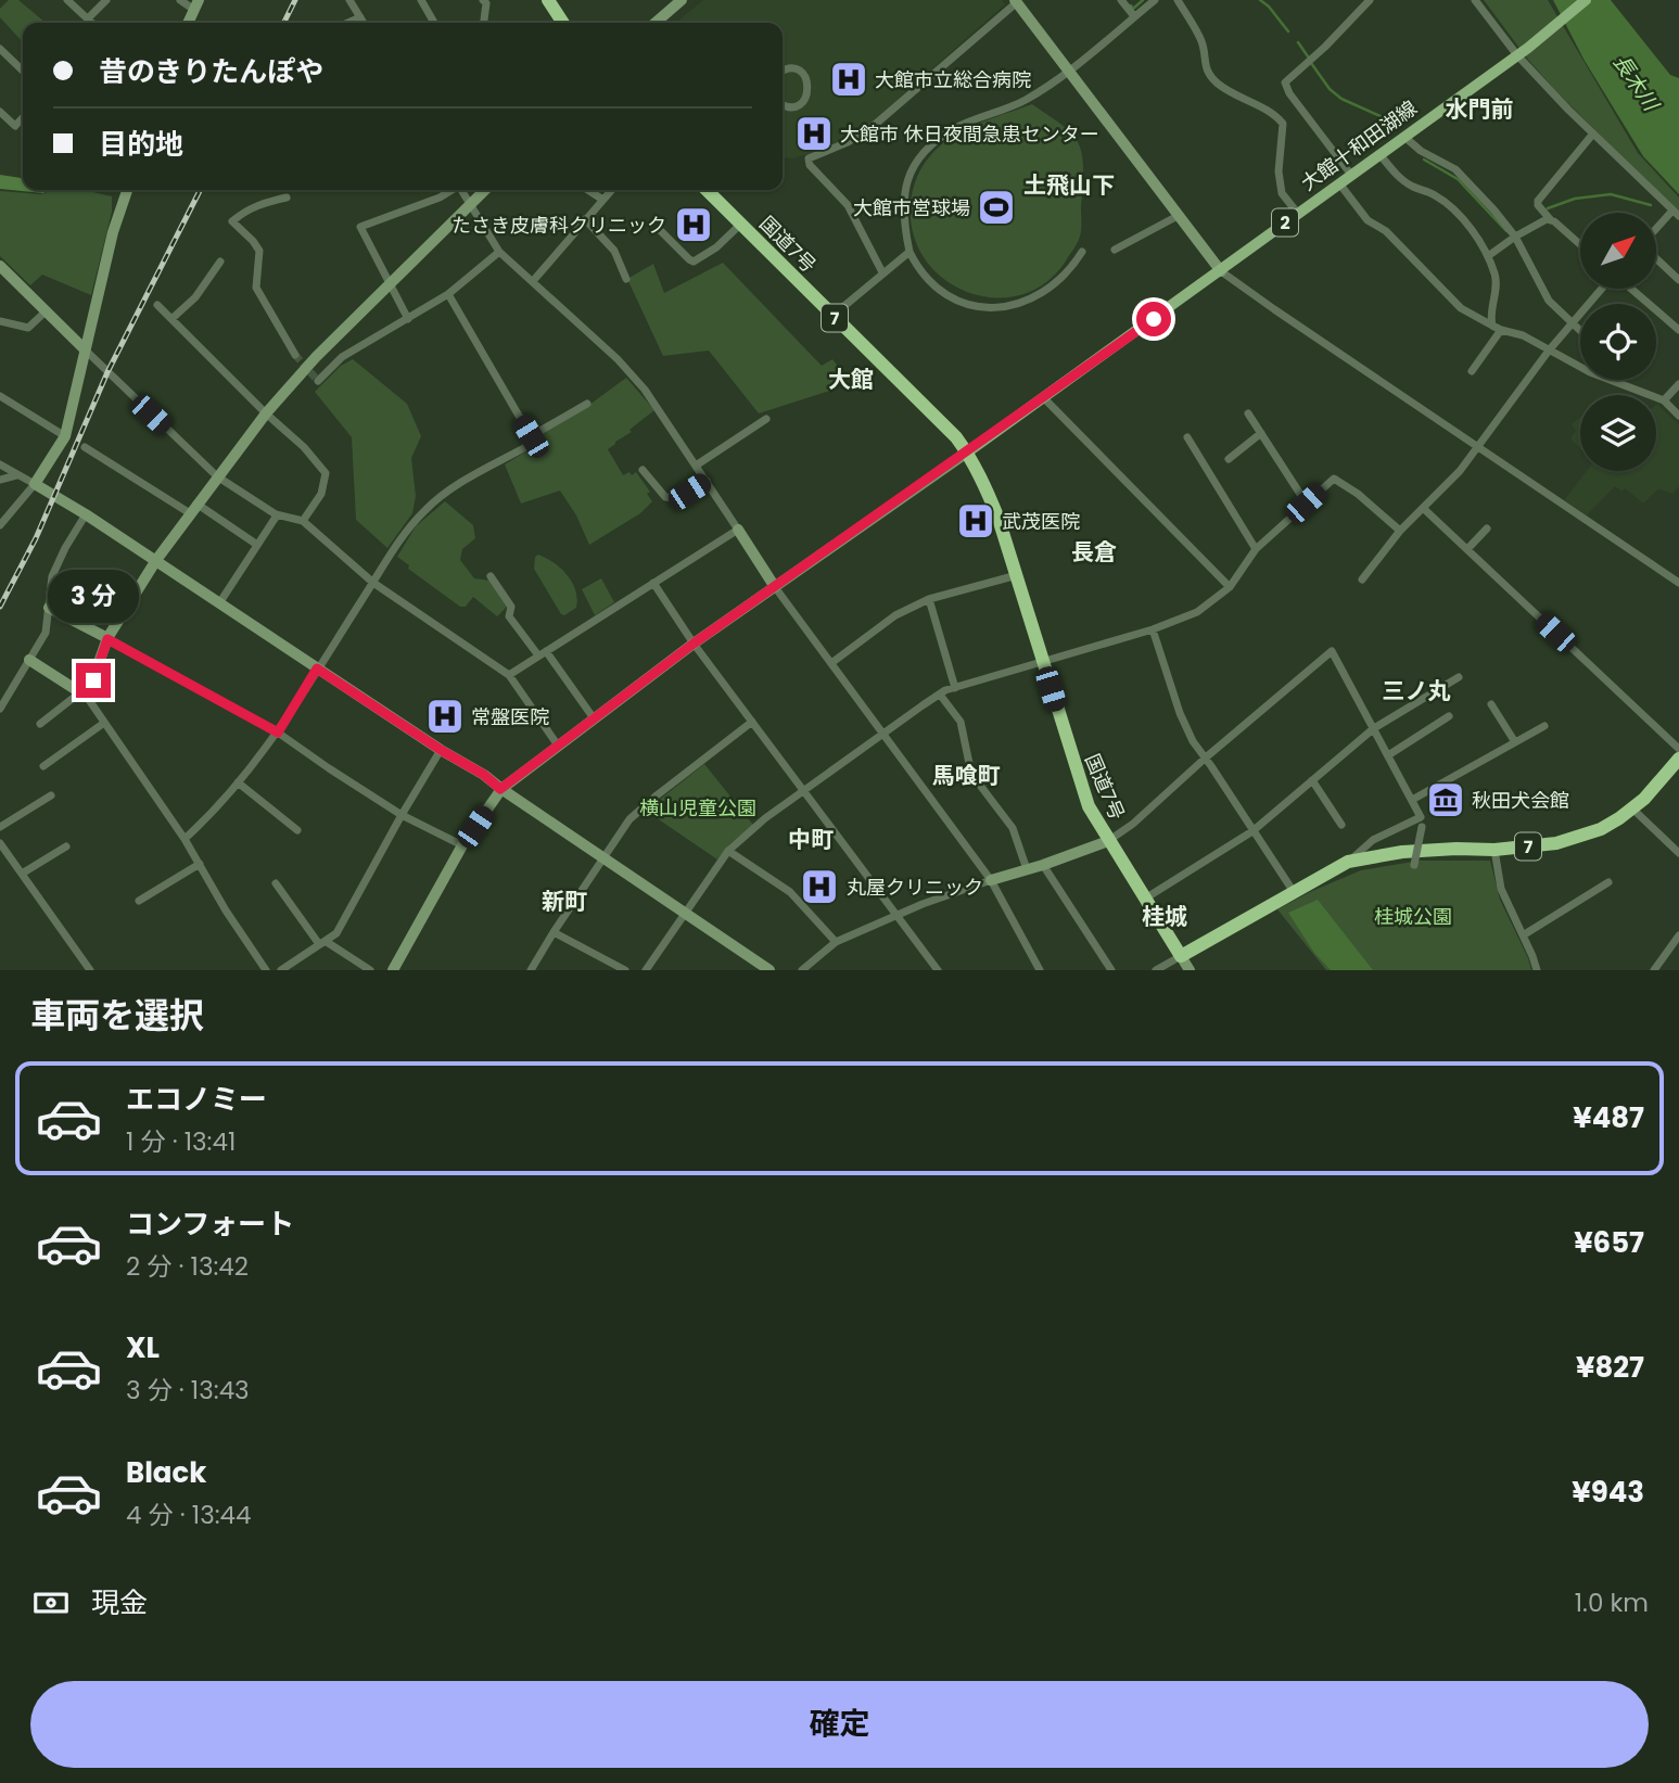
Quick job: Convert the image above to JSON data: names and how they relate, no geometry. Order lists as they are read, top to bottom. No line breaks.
{"streets":{"highway":["国道7号","7"],"main road":["大館十和田湖線","2"]},"crossings":[["大館十和田湖線","国道7号"],["国道7号","7"]],"districts":["水門前","土飛山下","大館","長倉","三ノ丸","馬喰町","中町","新町","桂城"],"water":["長木川"],"parks":["横山児童公園","桂城公園"],"places":{"hospital":["大館市立総合病院","大館市 休日夜間急患センター","たさき皮膚科クリニック","武茂医院","常盤医院","丸屋クリニック"],"sports":["大館市営球場"],"museum":["秋田犬会館"]},"north":"top right","page":{"banner":["昔のきりたんぽや","目的地"],"bubble":"3 分","heading":"車両を選択","list":[{"name":"エコノミー","note":"1 分 · 13:41","value":"¥487"},{"name":"コンフォート","note":"2 分 · 13:42","value":"¥657"},{"name":"XL","note":"3 分 · 13:43","value":"¥827"},{"name":"Black","note":"4 分 · 13:44","value":"¥943"}],"pay":["現金","1.0 km"],"buttons":"確定"}}
